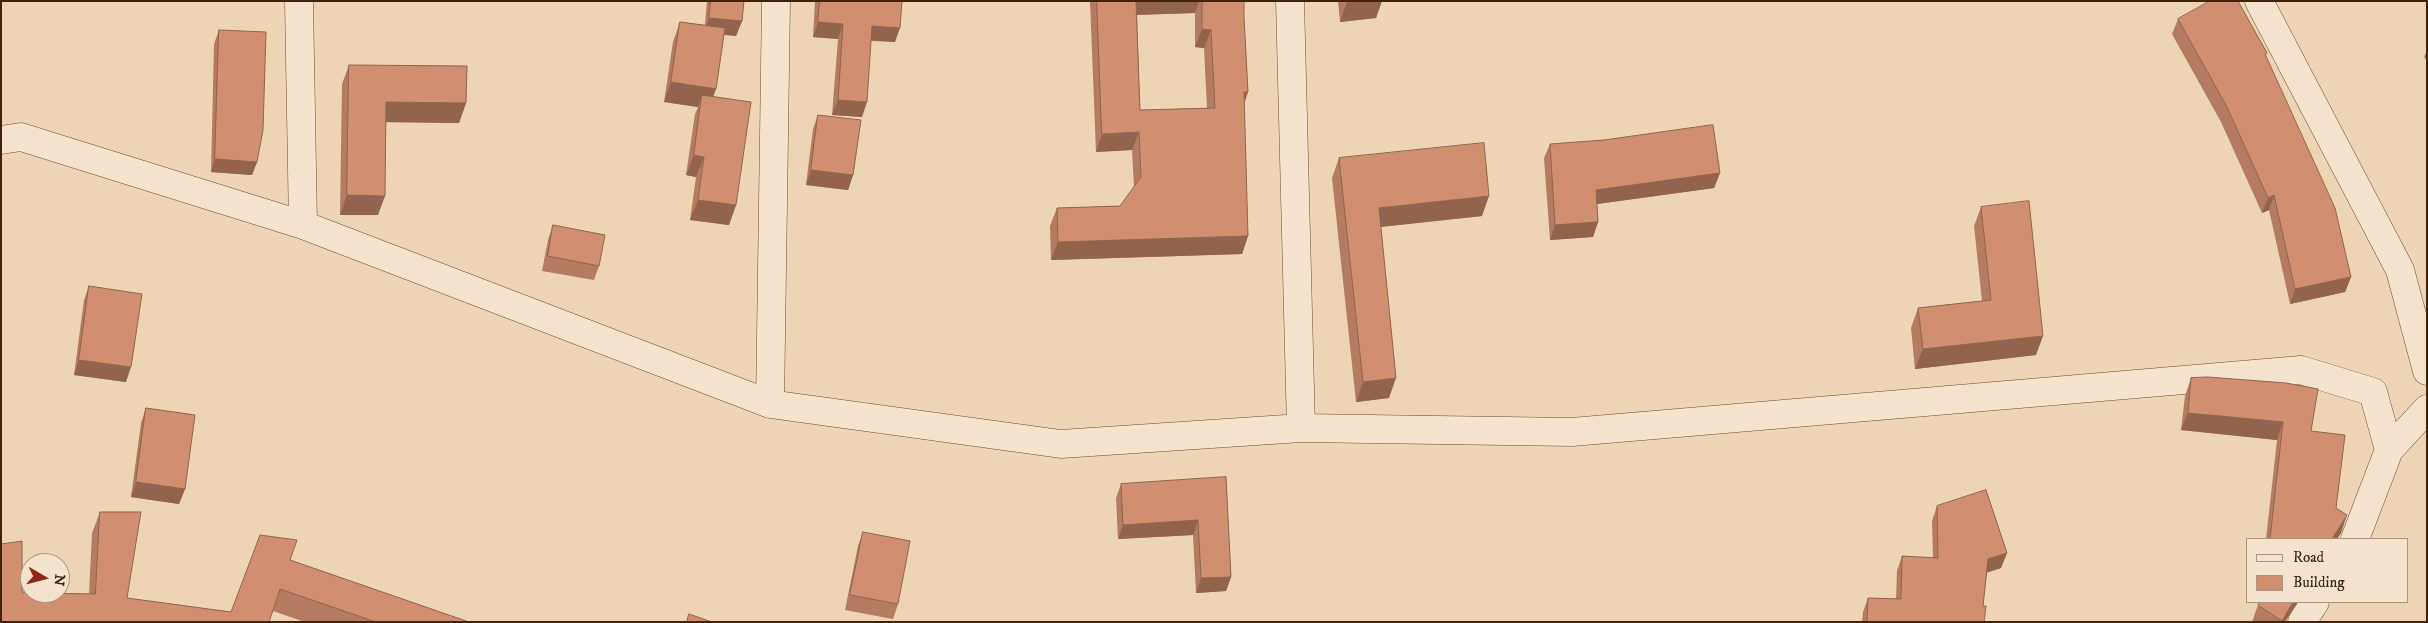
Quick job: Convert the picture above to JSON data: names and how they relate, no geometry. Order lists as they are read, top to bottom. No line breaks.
{"legend":["Road","Building"],"north":"right"}
